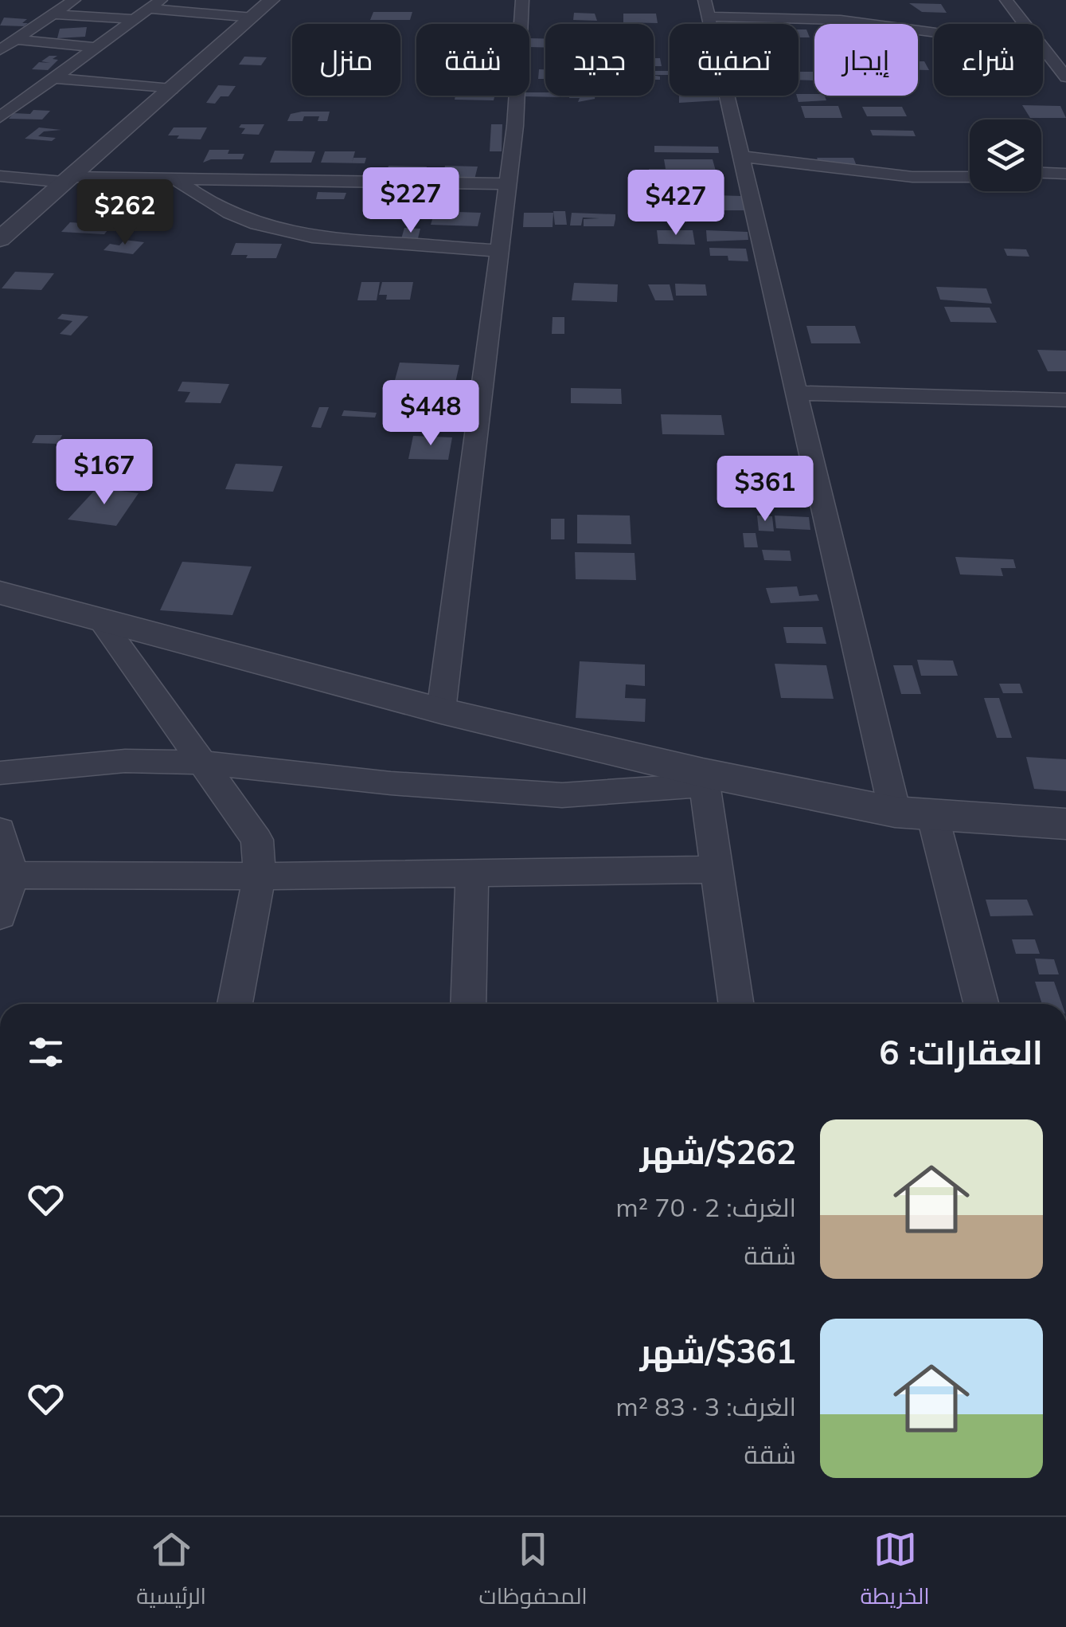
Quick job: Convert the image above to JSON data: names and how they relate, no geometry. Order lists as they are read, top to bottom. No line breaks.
{"page":{"chip":["شراء","إيجار","تصفية","جديد","شقة","منزل"],"price":["$227","$427","$262","$448","$167","$361"],"heading":"العقارات: 6","list":[{"name":"$262/شهر","note":"الغرف: 2 · 70 m² · شقة"},{"name":"$361/شهر","note":"الغرف: 3 · 83 m² · شقة"}],"tabs":["الخريطة","المحفوظات","الرئيسية"]}}
